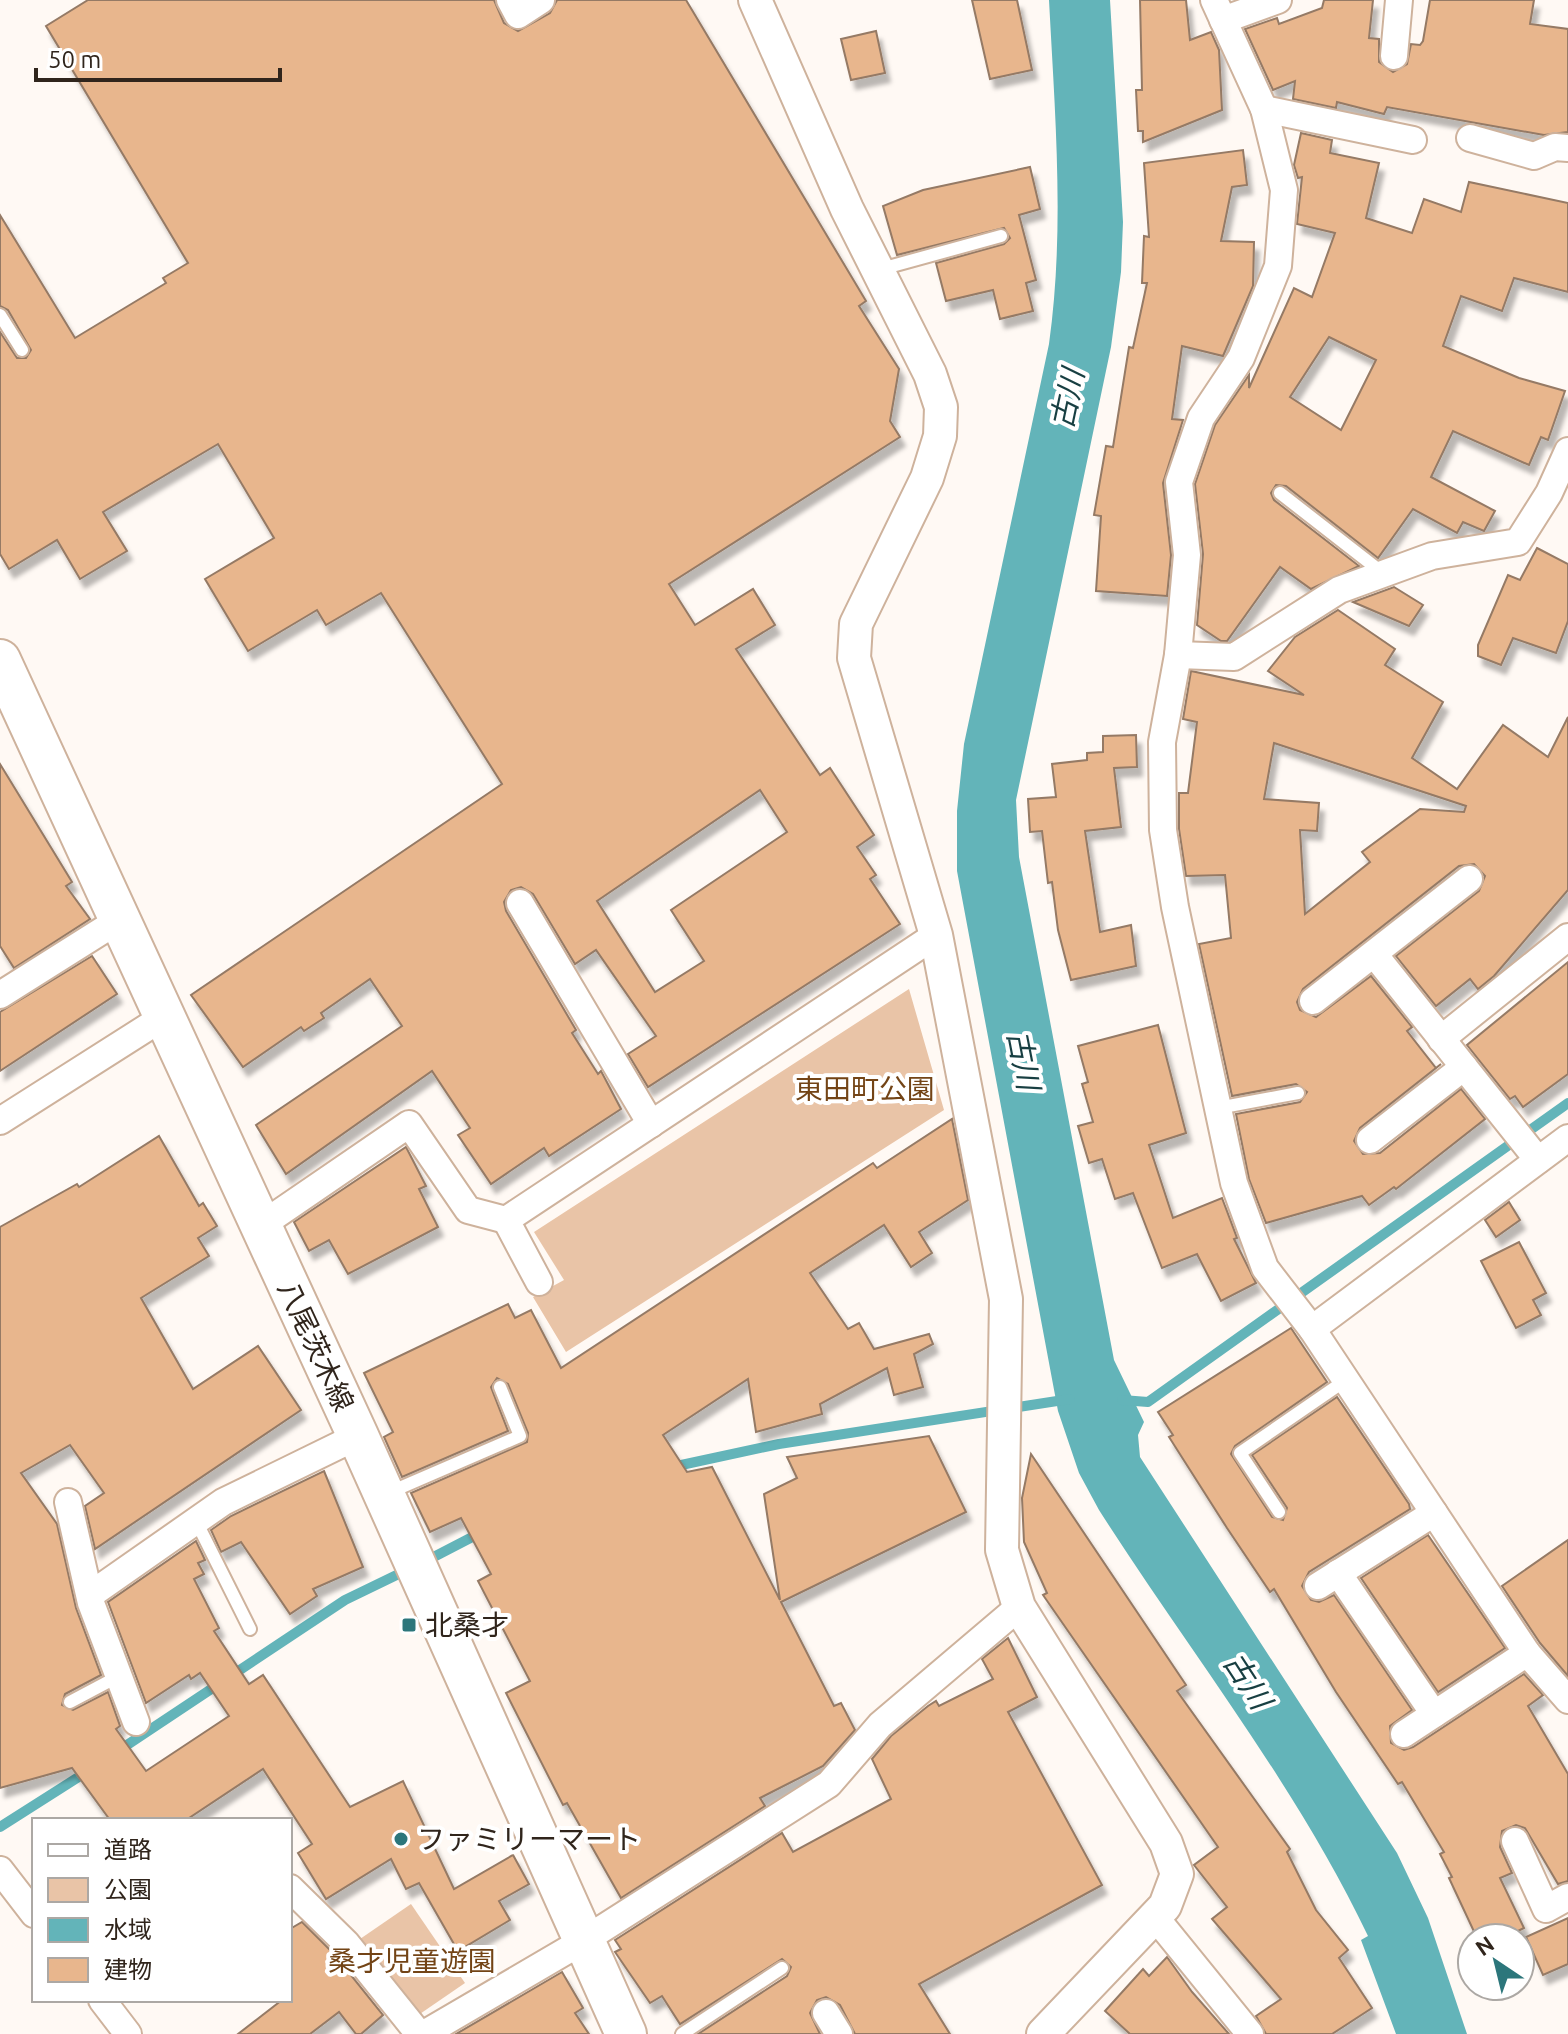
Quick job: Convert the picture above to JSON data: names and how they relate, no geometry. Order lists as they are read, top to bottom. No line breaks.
{"streets":{"main road":["八尾茨木線"]},"water":["古川"],"parks":["東田町公園","桑才児童遊園"],"places":{"transit":["北桑才"],"other":["ファミリーマート"]},"legend":["道路","公園","水域","建物"],"scale_bar":"50 m","north":"top left"}
